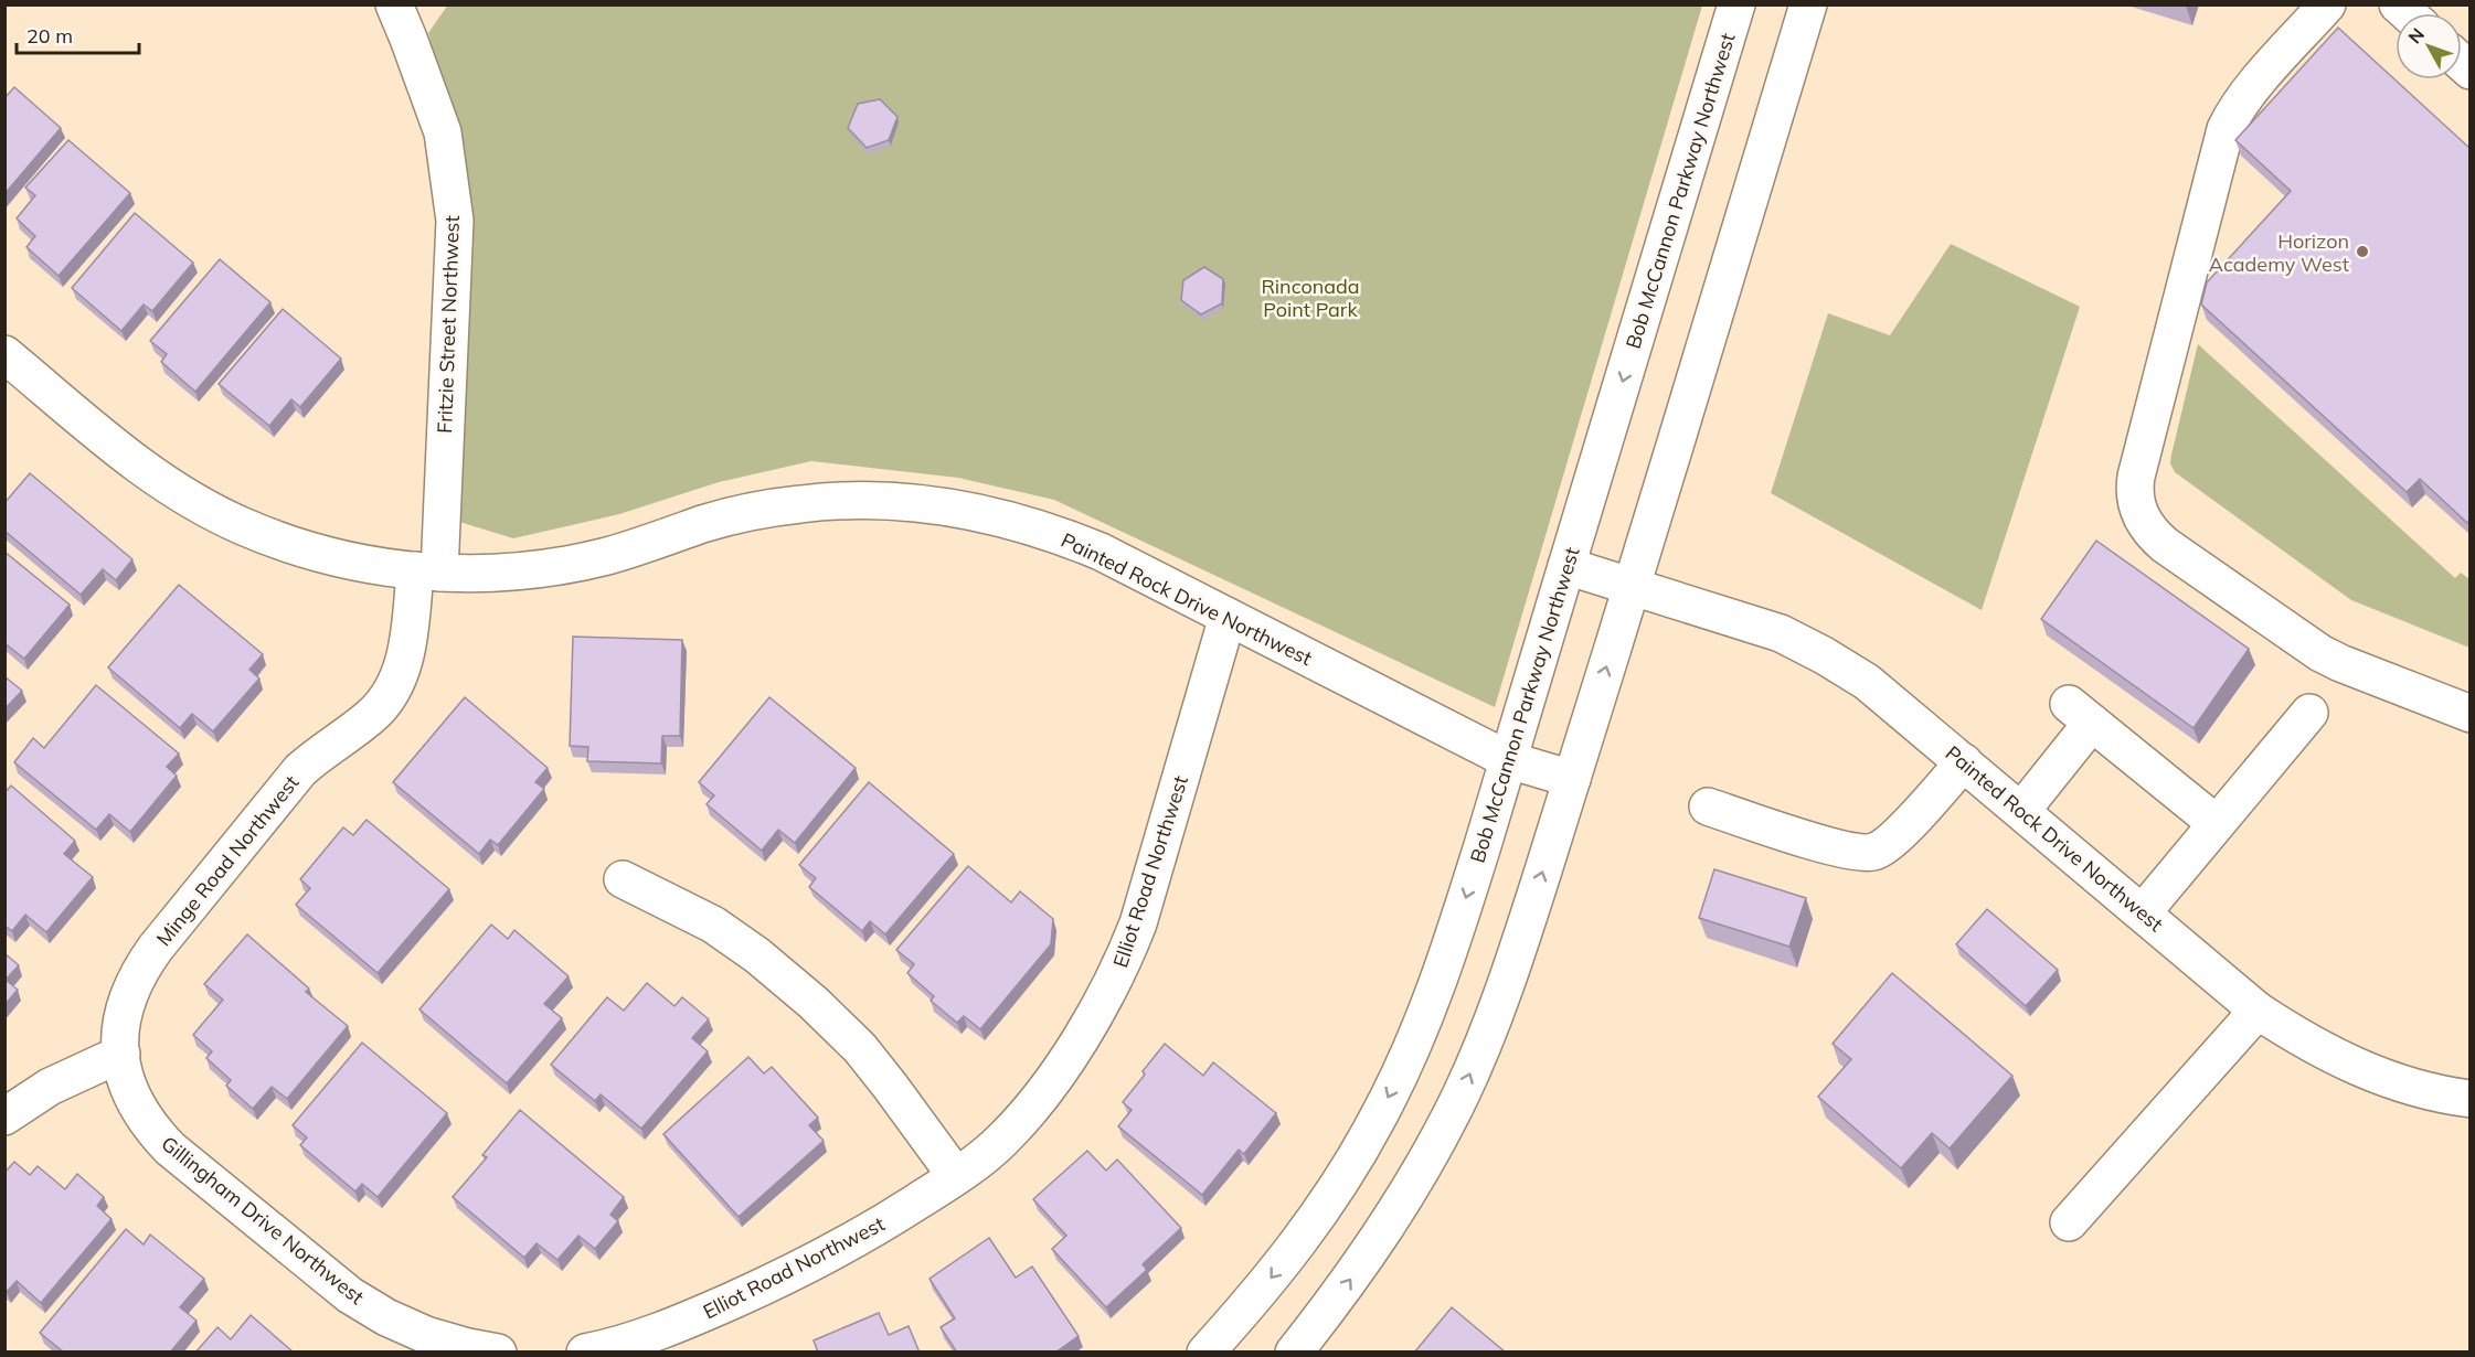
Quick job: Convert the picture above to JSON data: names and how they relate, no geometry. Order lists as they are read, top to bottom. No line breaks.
{"streets":{"street":["Bob McCannon Parkway Northwest","Fritzie Street Northwest","Painted Rock Drive Northwest","Minge Road Northwest","Elliot Road Northwest","Gillingham Drive Northwest"]},"crossings":[["Bob McCannon Parkway Northwest","Painted Rock Drive Northwest"],["Fritzie Street Northwest","Painted Rock Drive Northwest"],["Fritzie Street Northwest","Minge Road Northwest"],["Painted Rock Drive Northwest","Minge Road Northwest"],["Painted Rock Drive Northwest","Elliot Road Northwest"],["Minge Road Northwest","Gillingham Drive Northwest"]],"parks":["Rinconada Point Park"],"places":["Horizon Academy West"],"scale_bar":"20 m","north":"top left"}
